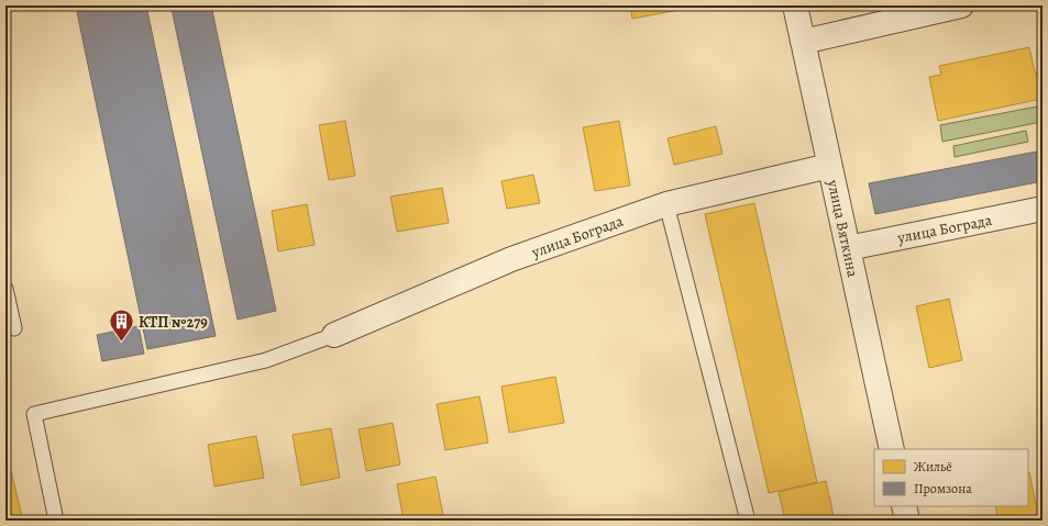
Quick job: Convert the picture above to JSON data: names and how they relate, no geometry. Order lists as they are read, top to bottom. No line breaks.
{"streets":{"street":["улица Вяткина","улица Бограда"]},"crossings":[["улица Вяткина","улица Бограда"]],"places":{"building":["КТП №279"]},"legend":["Жильё","Промзона"]}
